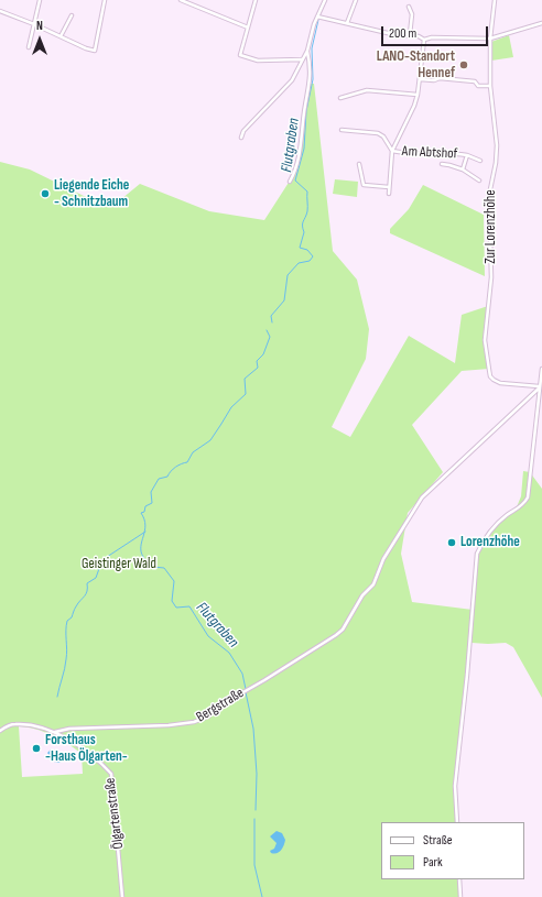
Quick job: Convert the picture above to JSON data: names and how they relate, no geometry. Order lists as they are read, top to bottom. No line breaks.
{"streets":{"street":["Am Abtshof","Zur Lorenzhöhe","Bergstraße","Ölgartenstraße"]},"crossings":[["Zur Lorenzhöhe","Bergstraße"],["Bergstraße","Ölgartenstraße"]],"water":["Flutgraben"],"parks":["Geistinger Wald"],"places":["LANO-Standort Hennef","Liegende Eiche - Schnitzbaum","Lorenzhöhe","Forsthaus -Haus Ölgarten-"],"legend":["Straße","Park"],"scale_bar":"200 m","north":"top"}
